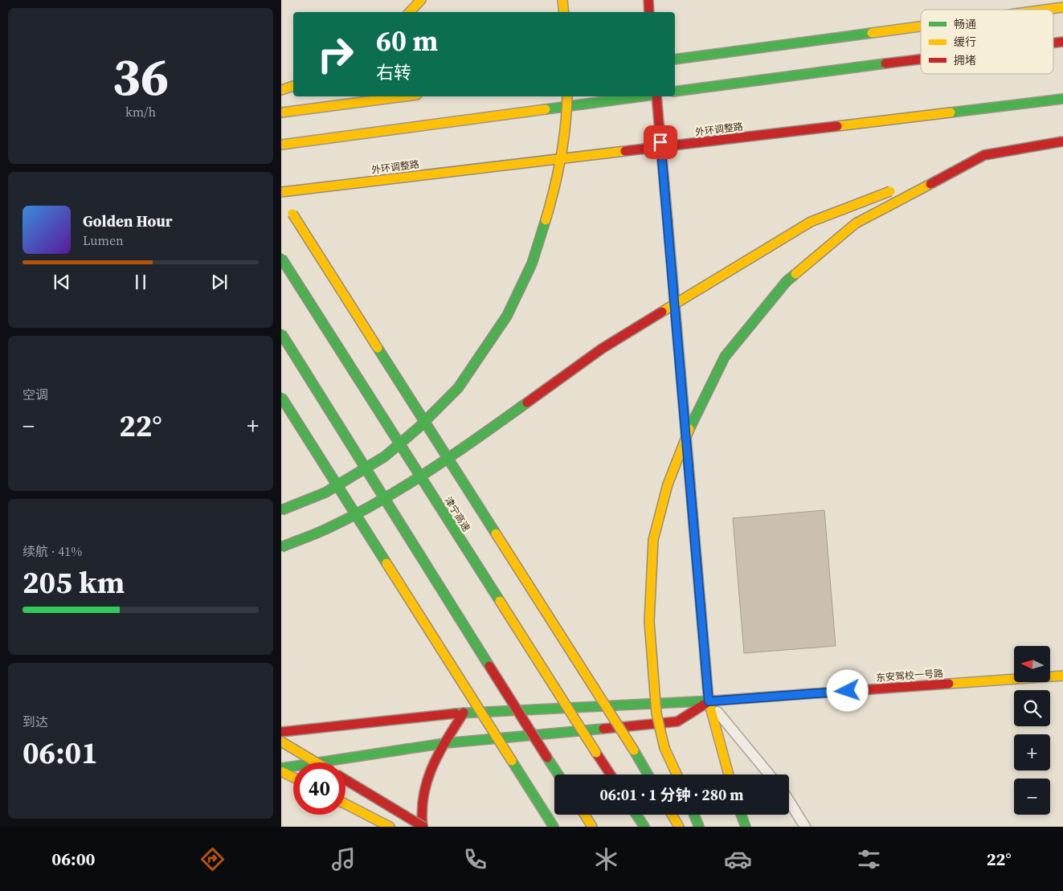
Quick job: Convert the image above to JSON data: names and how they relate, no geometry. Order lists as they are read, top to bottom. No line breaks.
{"streets":{"main road":["外环调整路","津宁高速","东安驾校一号路"]},"legend":["畅通","缓行","拥堵"],"north":"left","page":{"tile":[["36","km/h"],"空调",["续航 · 41%","205 km"],["到达","06:01"]],"turn":["60 m","右转"],"song":["Golden Hour","Lumen"],"heat":["−","22°","+"],"map_buttons":["+","−"],"limit":"40","trip":"06:01 · 1 分钟 · 280 m","tabs":["06:00","22°"]}}
